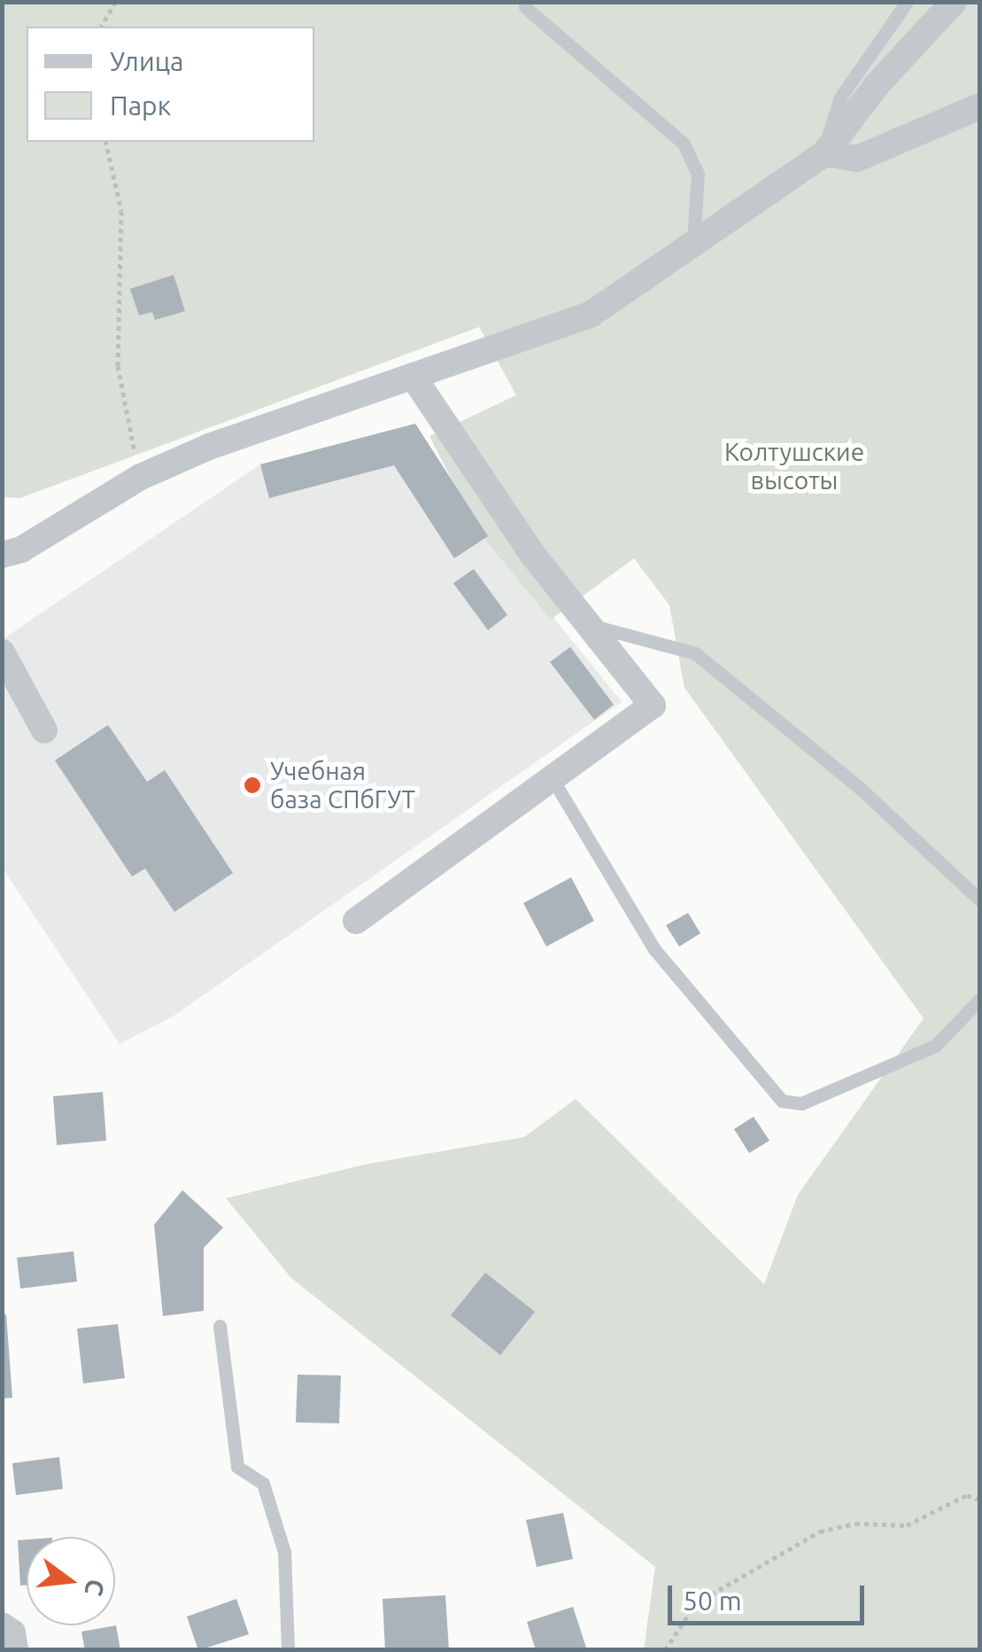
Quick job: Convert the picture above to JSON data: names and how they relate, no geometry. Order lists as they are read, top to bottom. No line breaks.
{"parks":["Колтушские высоты"],"places":["Учебная база СПбГУТ"],"legend":["Улица","Парк"],"scale_bar":"50 m","north":"right"}
